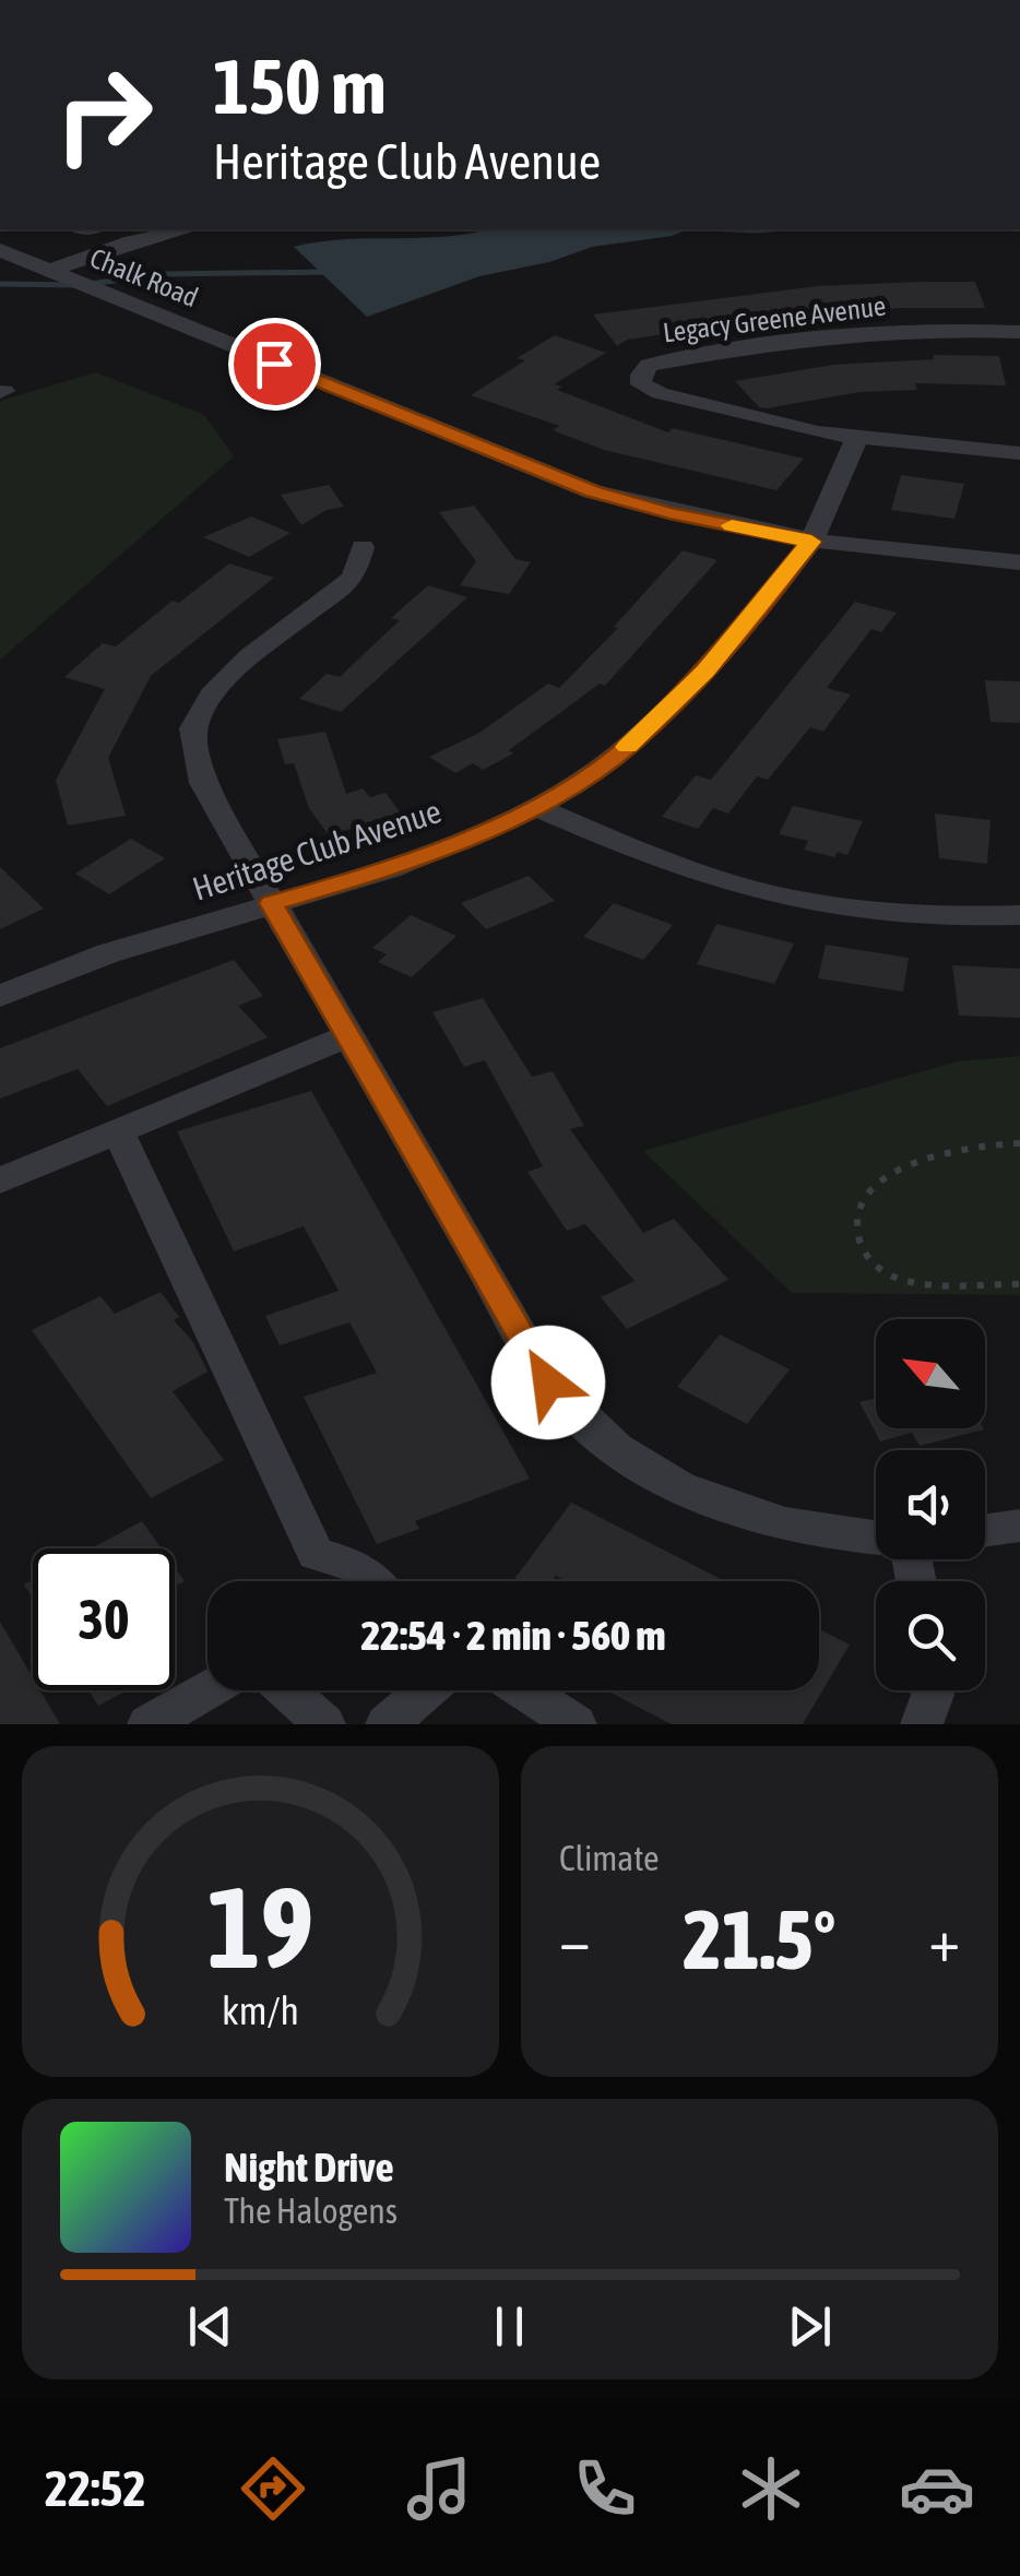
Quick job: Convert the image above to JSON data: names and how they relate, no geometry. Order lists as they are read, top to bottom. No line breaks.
{"streets":{"street":["Chalk Road","Legacy Greene Avenue","Heritage Club Avenue"]},"crossings":[["Chalk Road","Heritage Club Avenue"]],"north":"top left","page":{"turn":["150 m","Heritage Club Avenue"],"limit":"30","trip":"22:54 · 2 min · 560 m","tile":"Climate","heat":["−","21.5°","+"],"song":["Night Drive","The Halogens"],"tabs":"22:52","gauge":["19","km/h"]}}
